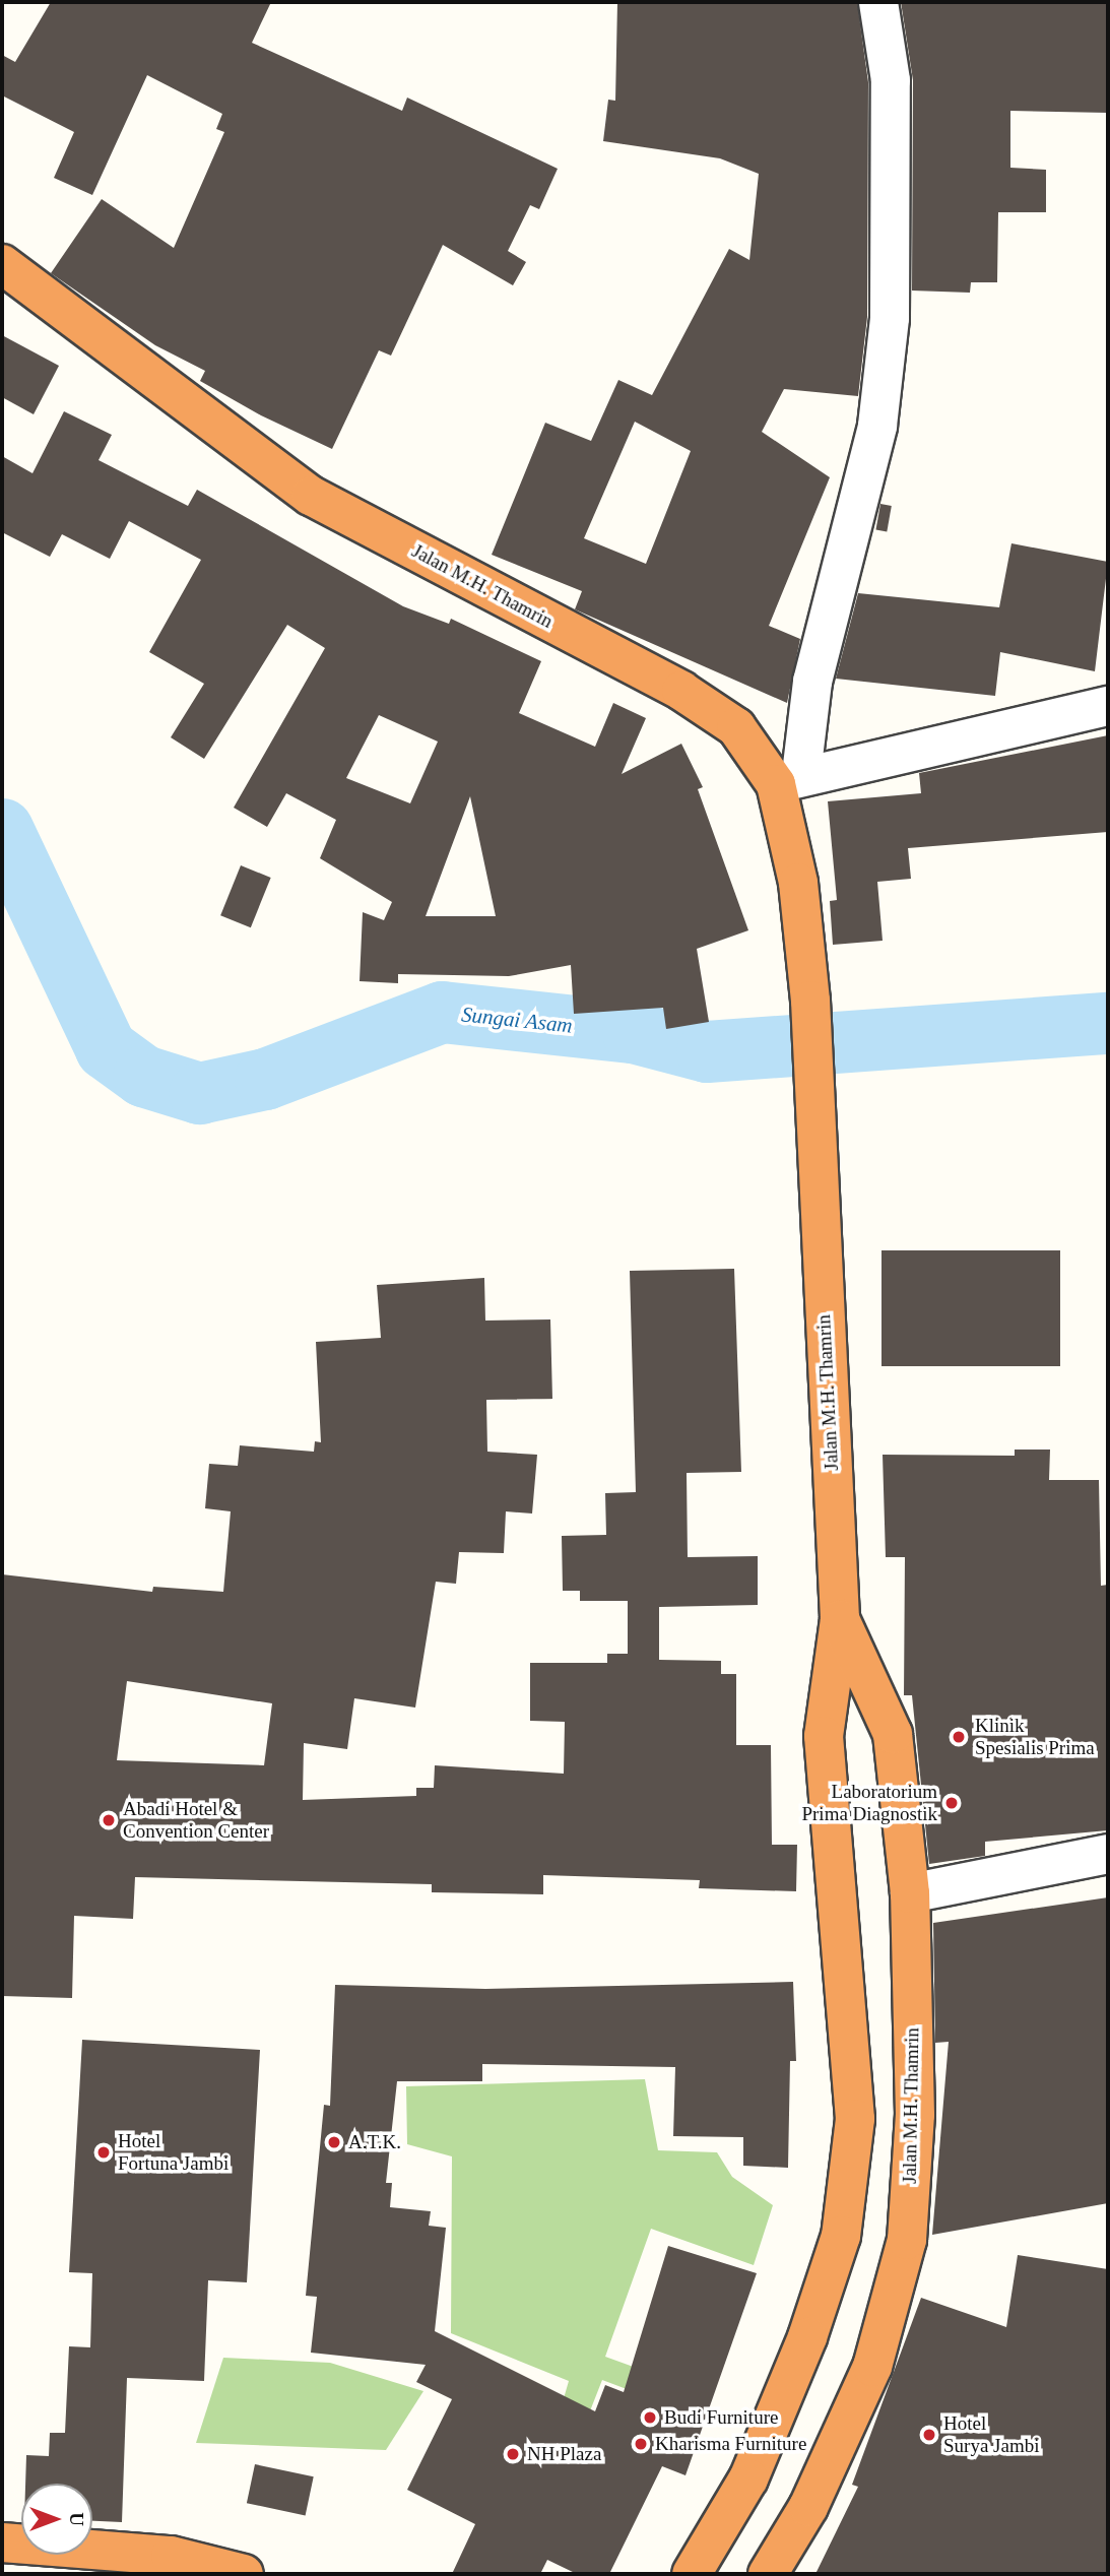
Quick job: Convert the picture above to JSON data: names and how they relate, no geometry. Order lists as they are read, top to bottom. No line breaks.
{"streets":{"highway":["Jalan M.H. Thamrin"]},"water":["Sungai Asam"],"places":["Klinik Spesialis Prima","Laboratorium Prima Diagnostik","Abadi Hotel & Convention Center","A.T.K.","Hotel Fortuna Jambi","Budi Furniture","Hotel Surya Jambi","Kharisma Furniture","NH Plaza"],"north":"right"}
